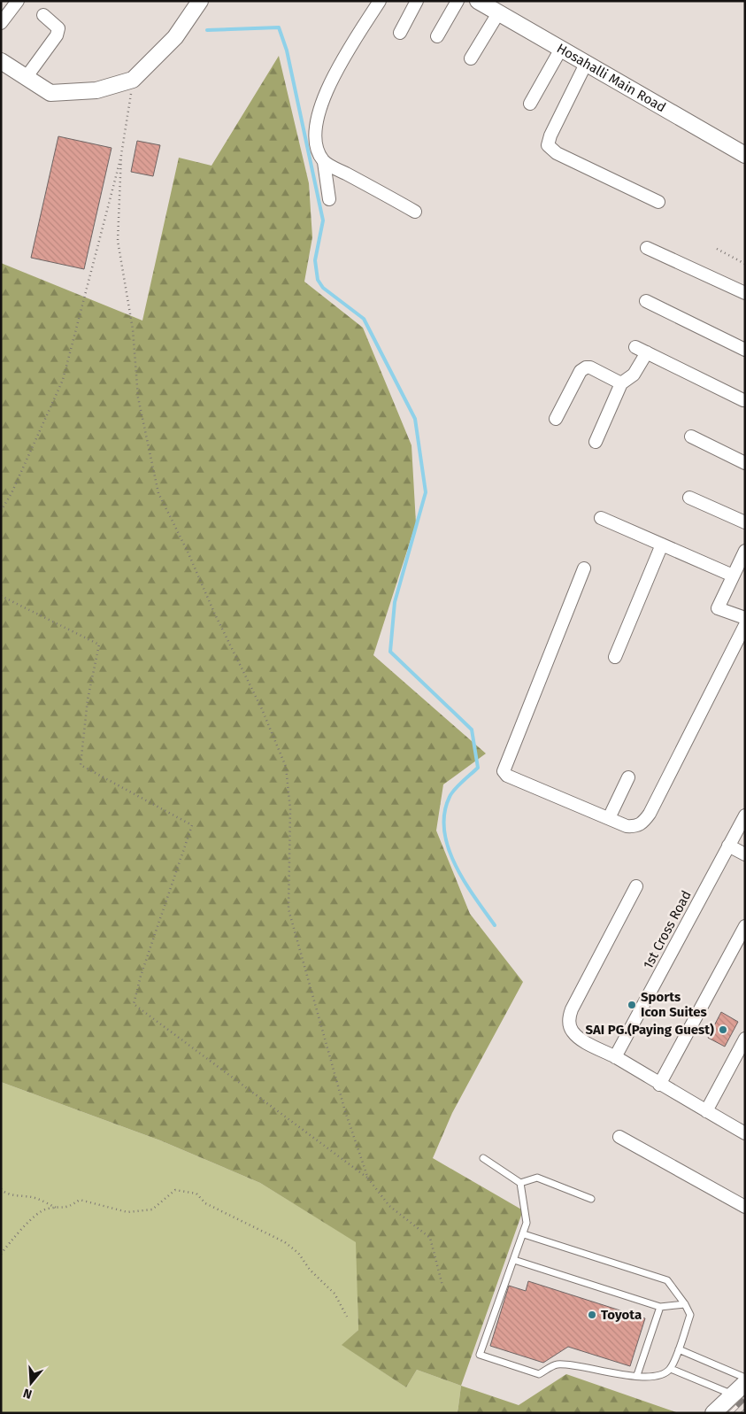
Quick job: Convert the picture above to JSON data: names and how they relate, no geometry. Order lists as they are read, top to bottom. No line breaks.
{"streets":{"street":["Hosahalli Main Road","1st Cross Road"]},"places":["Sports Icon Suites","SAI PG.(Paying Guest)","Toyota"],"north":"bottom"}
